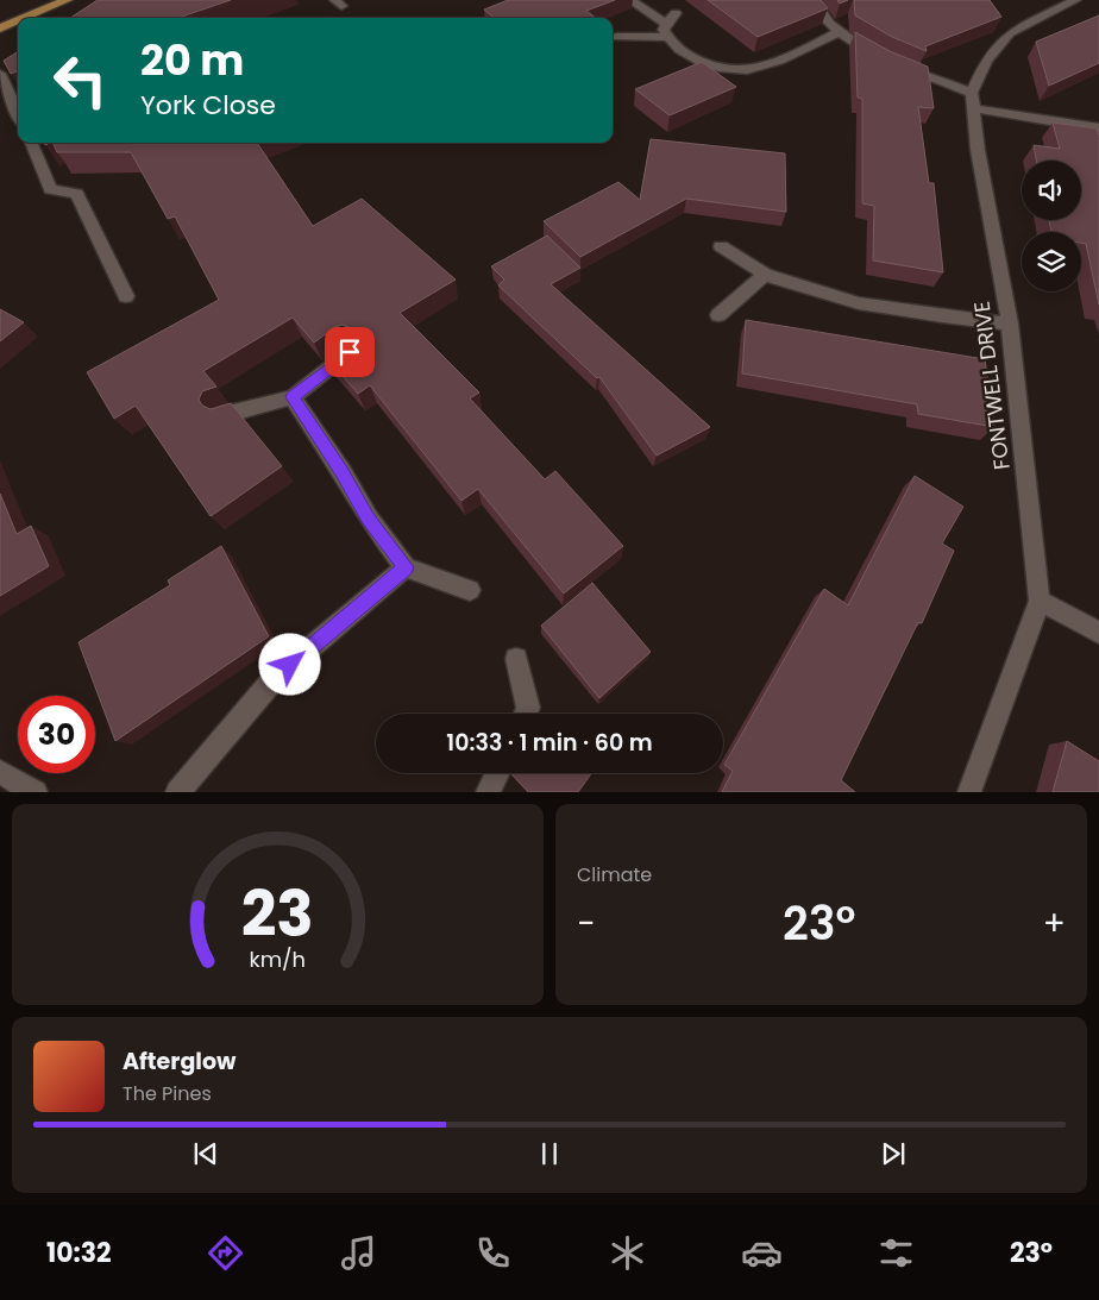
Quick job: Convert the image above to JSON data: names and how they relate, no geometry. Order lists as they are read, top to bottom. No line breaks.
{"streets":{"street":["FONTWELL DRIVE"]},"page":{"turn":["20 m","York Close"],"limit":"30","trip":"10:33 · 1 min · 60 m","tile":"Climate","heat":["−","23°","+"],"song":["Afterglow","The Pines"],"tabs":["10:32","23°"],"gauge":["23","km/h"]}}
